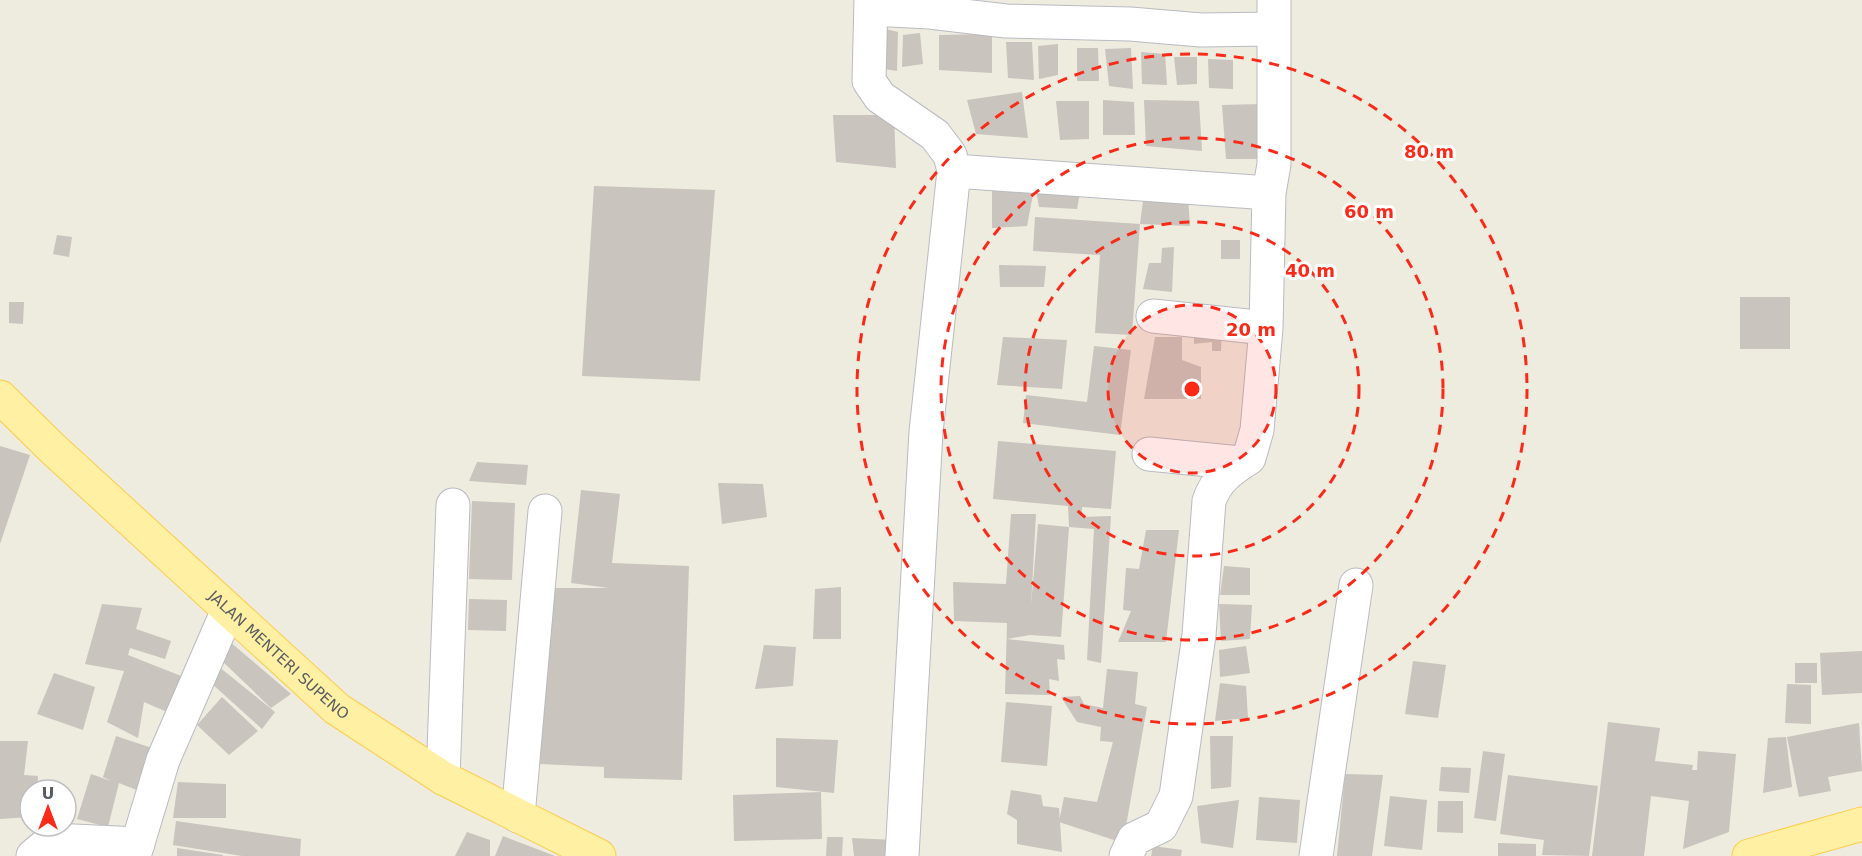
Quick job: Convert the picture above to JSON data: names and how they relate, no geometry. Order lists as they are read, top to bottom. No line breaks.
{"streets":{"main road":["JALAN MENTERI SUPENO"]},"north":"top","rings":["80 m","60 m","40 m","20 m"]}
